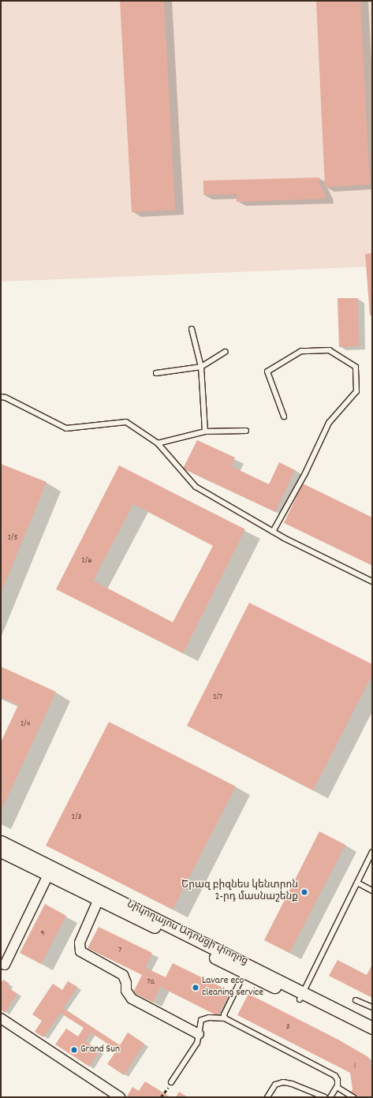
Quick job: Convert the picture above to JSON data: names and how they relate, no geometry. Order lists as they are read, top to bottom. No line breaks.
{"streets":{"street":["Նիկողայոս Ադոնցի փողոց"]},"places":["Երազ բիզնես կենտրոն 2-րդ մասնաշենք","Lavare eco cleaning service","Grand Sun"],"house_numbers":["2/5","2/6","2/7","2/4","2/3","9","7","7a","3","1"]}
